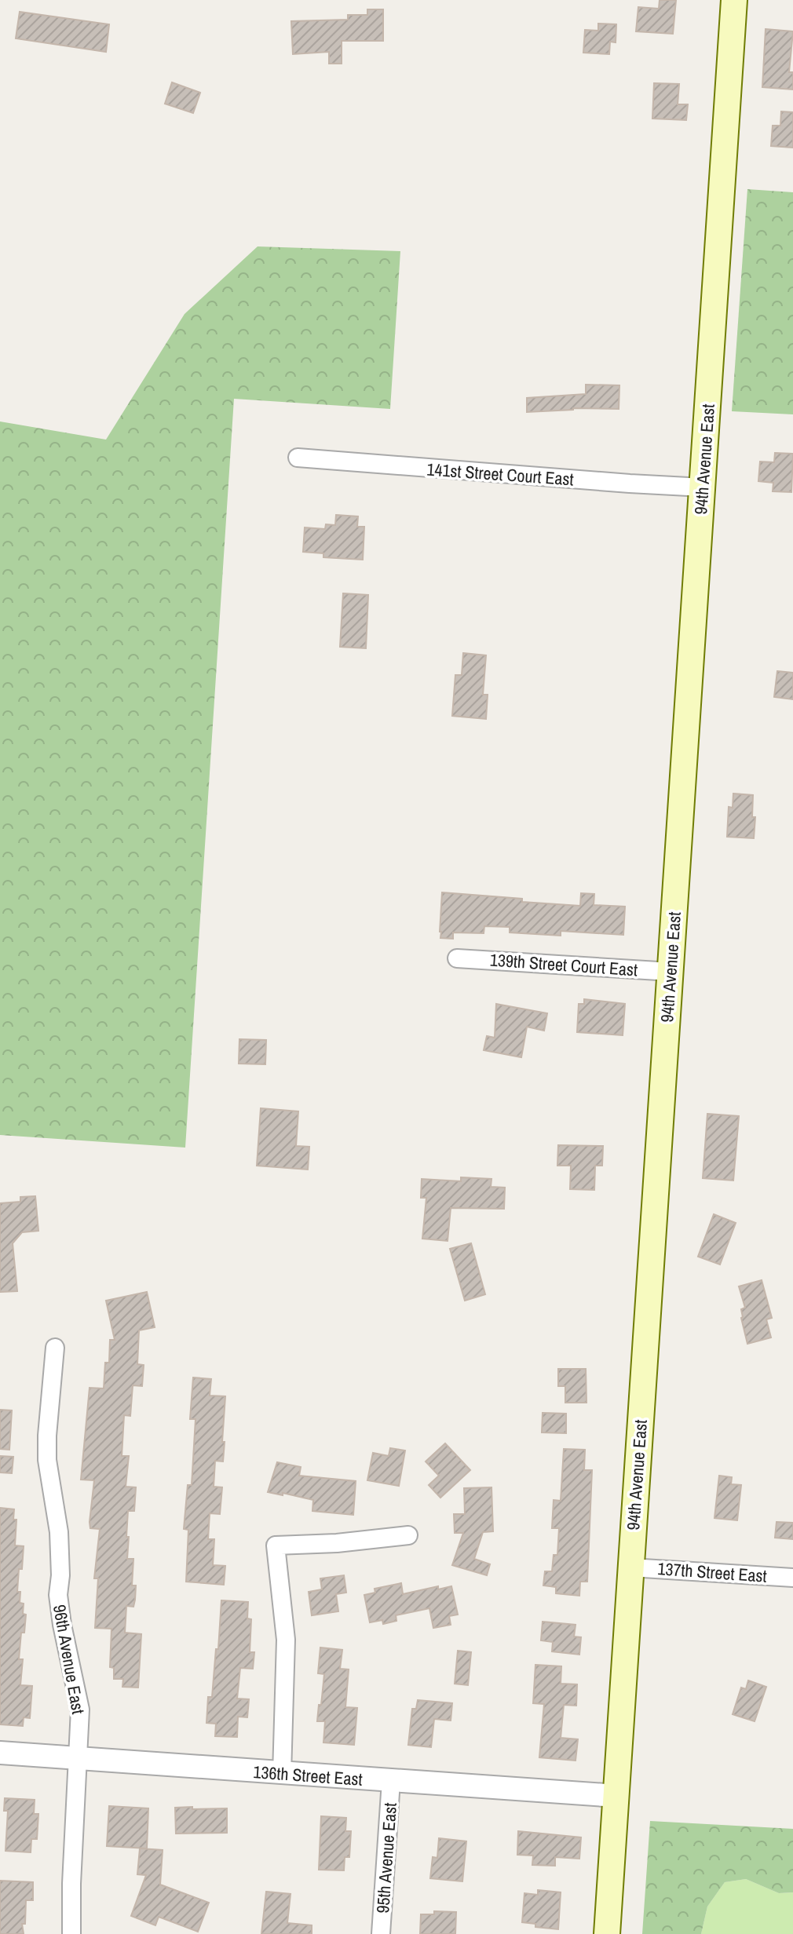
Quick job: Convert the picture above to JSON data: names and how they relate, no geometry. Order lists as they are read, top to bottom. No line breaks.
{"streets":{"main road":["94th Avenue East"],"street":["141st Street Court East","139th Street Court East","137th Street East","96th Avenue East","136th Street East","95th Avenue East"]},"crossings":[["94th Avenue East","141st Street Court East"],["94th Avenue East","139th Street Court East"],["94th Avenue East","137th Street East"],["94th Avenue East","136th Street East"],["96th Avenue East","136th Street East"],["136th Street East","95th Avenue East"]]}
